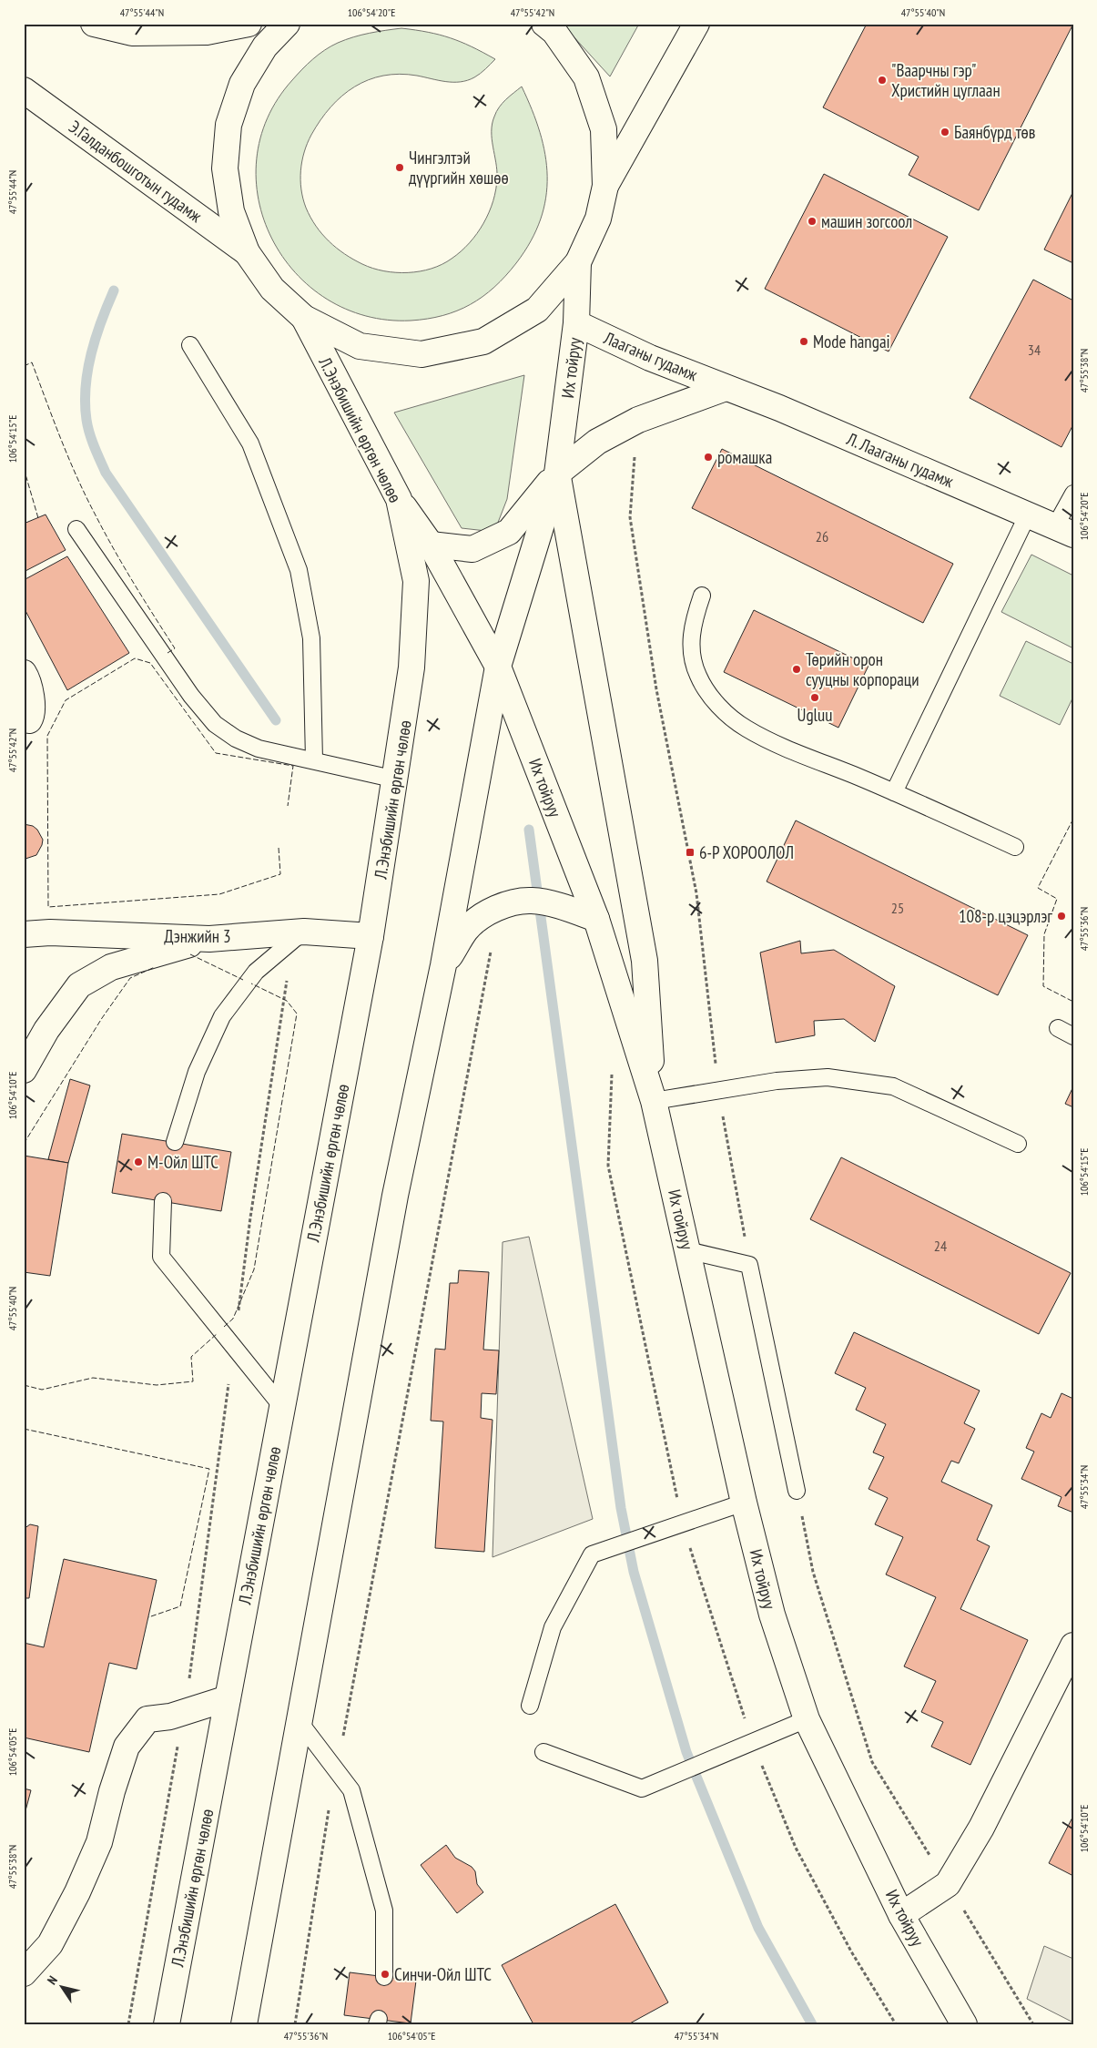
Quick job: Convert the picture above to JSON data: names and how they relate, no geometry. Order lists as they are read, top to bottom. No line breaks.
{"streets":{"main road":["Э.Галданбошготын гудамж","Лааганы гудамж","Их тойруу","Л.Энэбишийн өргөн чөлөө","Л. Лааганы гудамж","Дэнжийн 3"]},"crossings":[["Лааганы гудамж","Их тойруу"],["Лааганы гудамж","Л. Лааганы гудамж"],["Л.Энэбишийн өргөн чөлөө","Дэнжийн 3"]],"places":{"other":["\"Ваарчны гэр\" Христийн цуглаан","Баянбүрд төв","Чингэлтэй дүүргийн хөшөө","машин зогсоол","Mode hangai","ромашка","Төрийн орон сууцны корпораци","Ugluu","108-р цэцэрлэг","М-Ойл ШТС","Синчи-Ойл ШТС"],"transit":["6-Р ХОРООЛОЛ"]},"house_numbers":["34","26","25","24"],"north":"top left","coordinates":["47°55'44\"N","106°54'20\"E","47°55'42\"N","47°55'40\"N","47°55'38\"N","106°54'15\"E","47°55'36\"N","106°54'10\"E","47°55'34\"N","106°54'05\"E"]}
